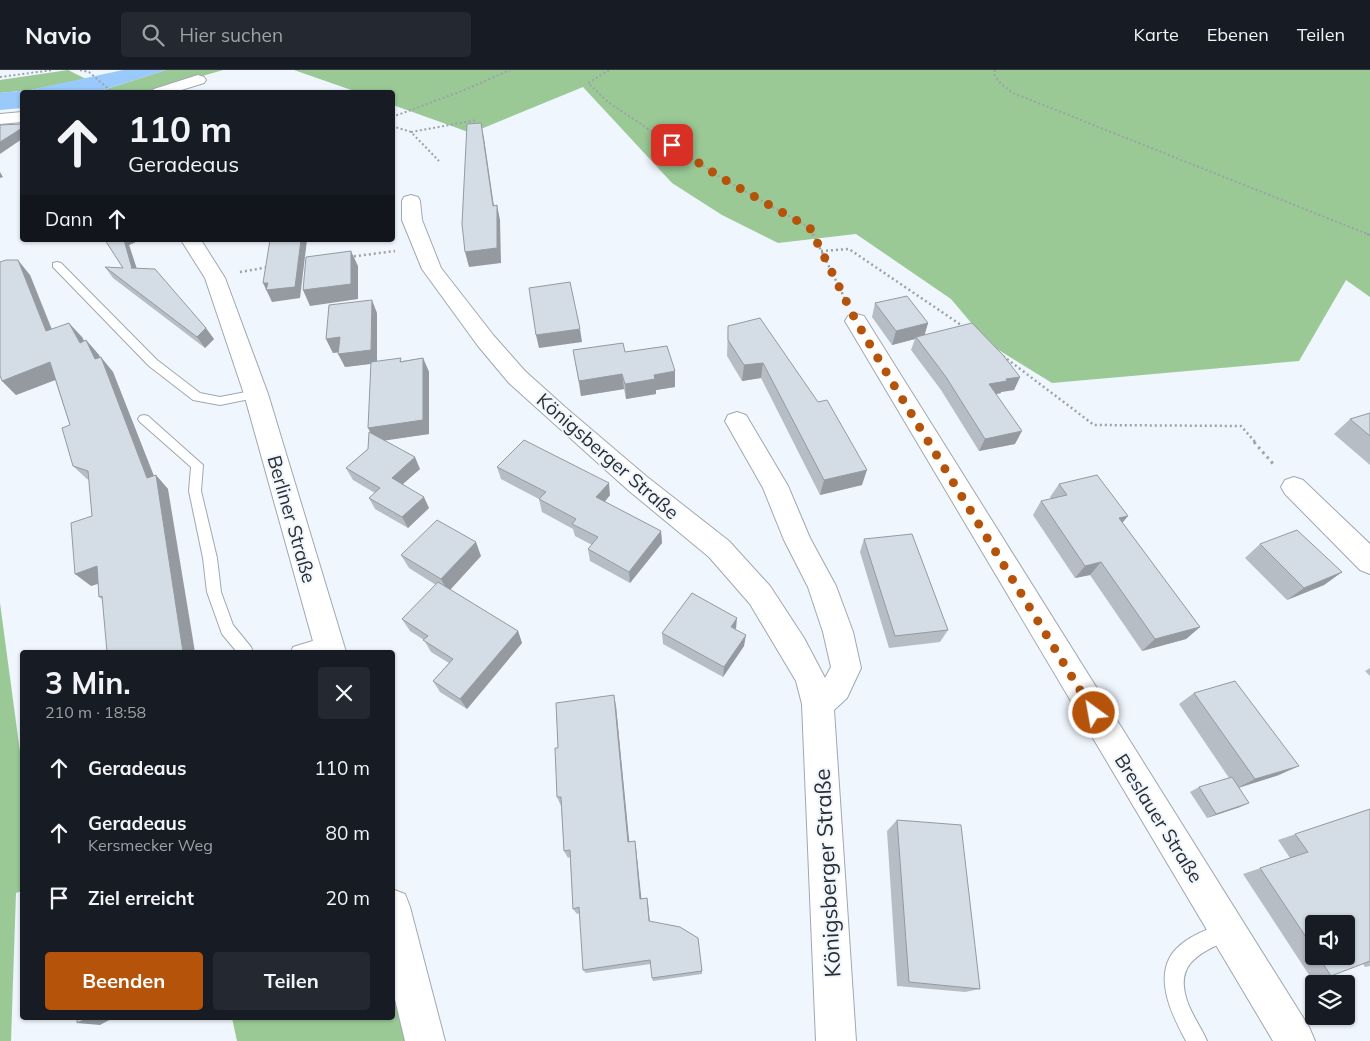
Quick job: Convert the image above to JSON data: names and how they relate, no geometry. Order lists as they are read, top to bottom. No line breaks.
{"streets":{"street":["Königsberger Straße","Berliner Straße","Breslauer Straße"]},"page":{"header":"Navio","search":"Hier suchen","nav":["Karte","Ebenen","Teilen"],"turn":["110 m","Geradeaus"],"then":"Dann","heading":["3 Min.","210 m · 18:58"],"list":[{"name":"Geradeaus","value":"110 m"},{"name":"Geradeaus","note":"Kersmecker Weg","value":"80 m"},{"name":"Ziel erreicht","value":"20 m"}],"buttons":["Beenden","Teilen"]}}
